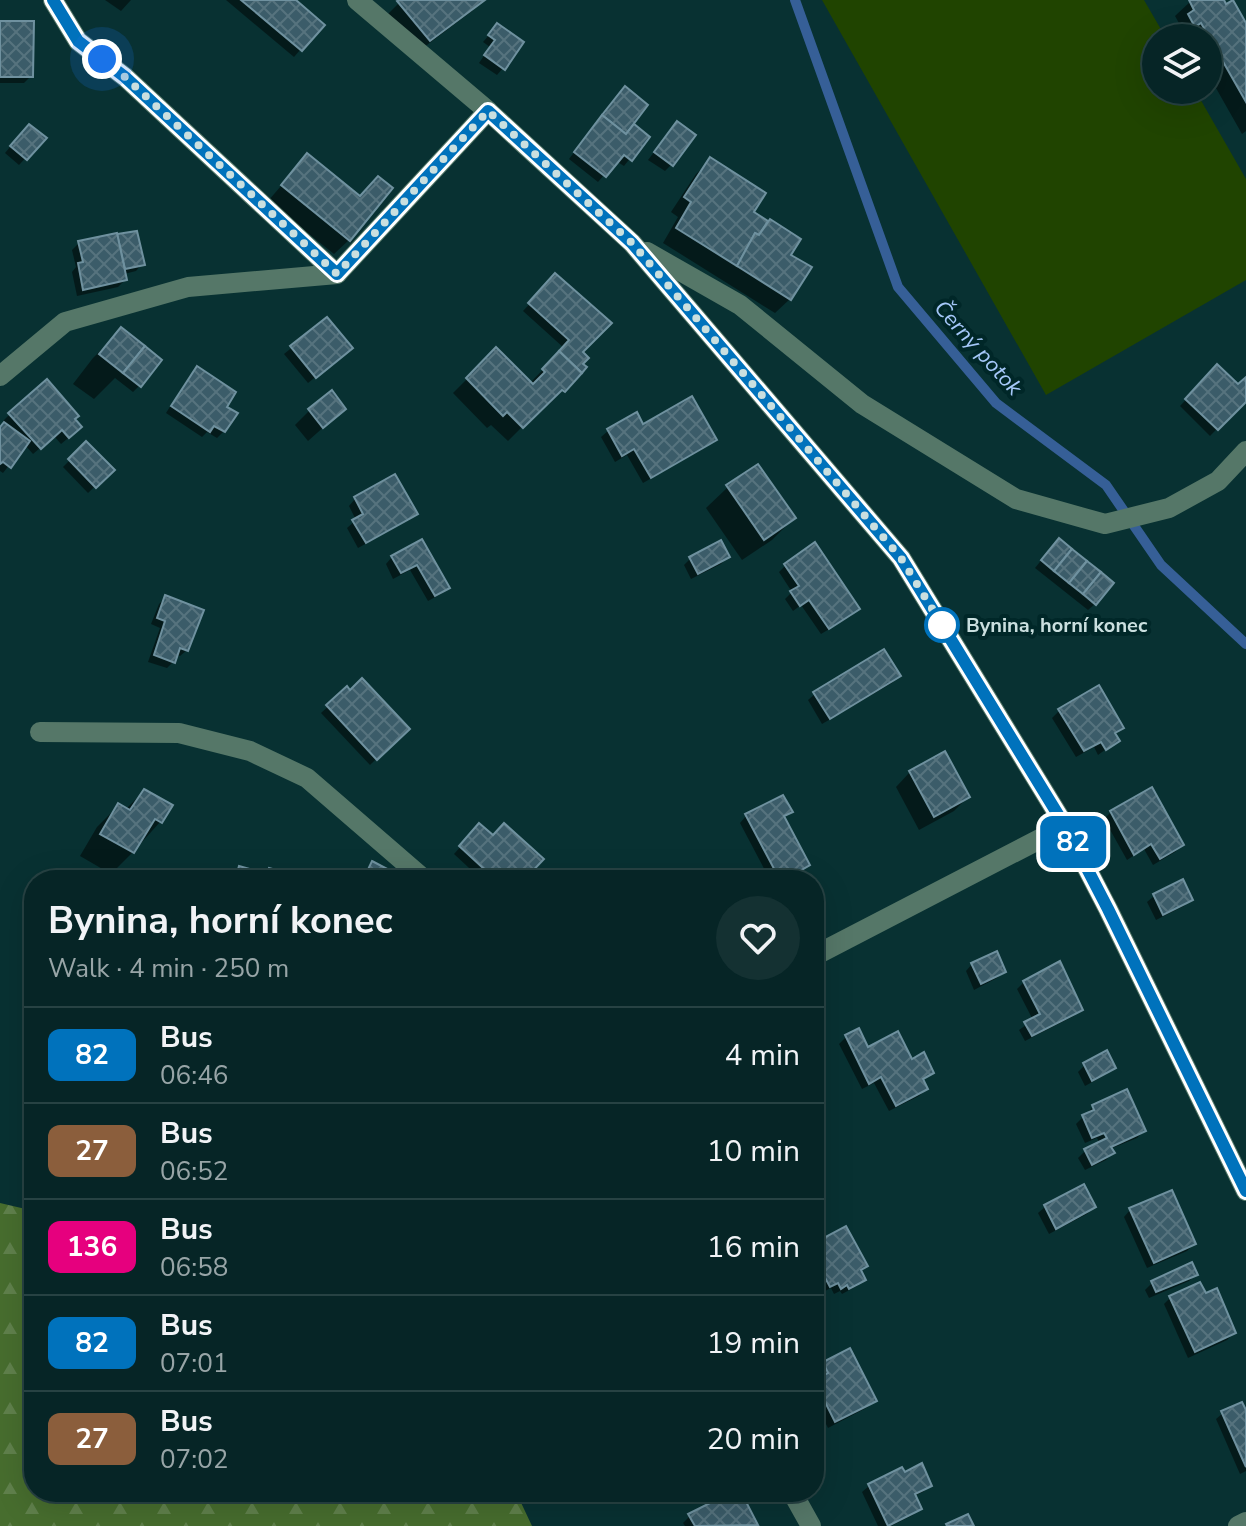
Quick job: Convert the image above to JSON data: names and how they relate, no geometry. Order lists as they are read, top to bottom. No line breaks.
{"water":["Černý potok"],"places":["Bynina, horní konec"],"lines":["bus line 82"],"page":{"on_map":"82","heading":["Bynina, horní konec","Walk · 4 min · 250 m"],"list":[{"mark":"82","name":"Bus","note":"06:46","value":"4 min"},{"mark":"27","name":"Bus","note":"06:52","value":"10 min"},{"mark":"136","name":"Bus","note":"06:58","value":"16 min"},{"mark":"82","name":"Bus","note":"07:01","value":"19 min"},{"mark":"27","name":"Bus","note":"07:02","value":"20 min"}]}}
